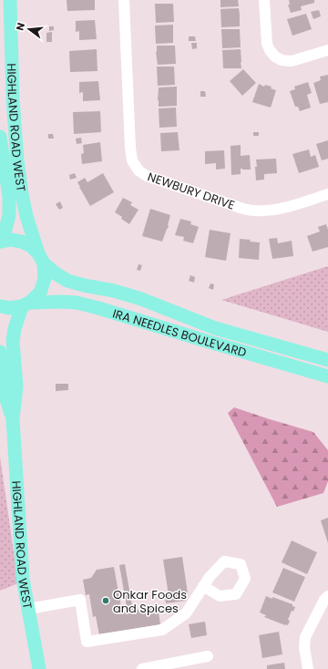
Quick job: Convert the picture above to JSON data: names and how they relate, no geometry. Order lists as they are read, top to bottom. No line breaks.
{"streets":{"main road":["HIGHLAND ROAD WEST","IRA NEEDLES BOULEVARD"],"street":["NEWBURY DRIVE"]},"crossings":[["HIGHLAND ROAD WEST","IRA NEEDLES BOULEVARD"]],"places":["Onkar Foods and Spices"],"north":"left"}
